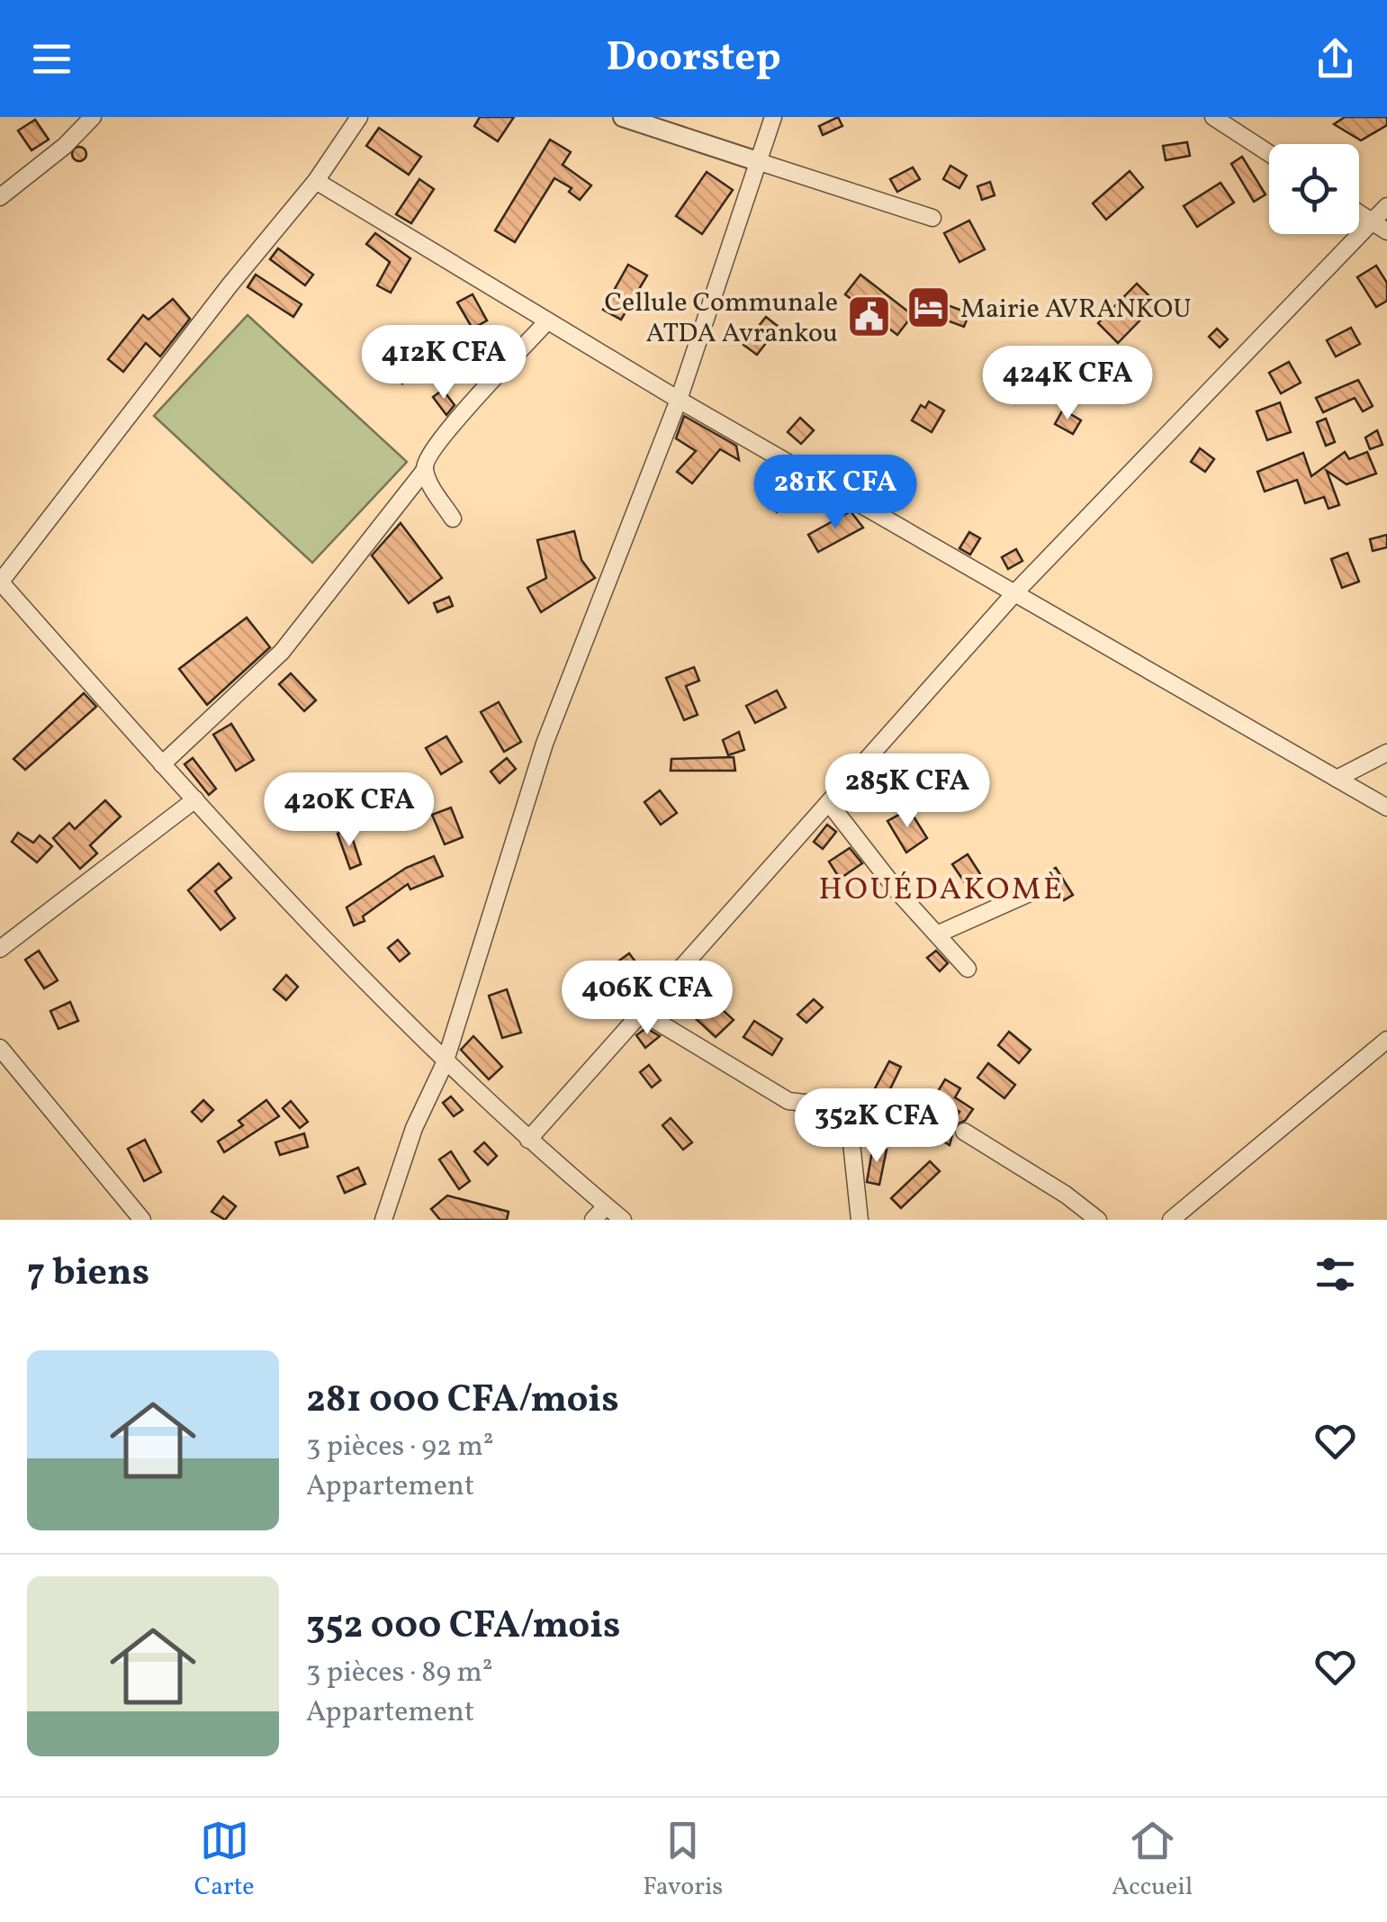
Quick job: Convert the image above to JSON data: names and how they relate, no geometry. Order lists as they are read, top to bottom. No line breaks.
{"districts":["HOUÉDAKOMÈ"],"places":{"hotel":["Mairie AVRANKOU"],"public building":["Cellule Communale ATDA Avrankou"]},"page":{"header":"Doorstep","price":["412K CFA","424K CFA","281K CFA","285K CFA","420K CFA","406K CFA","352K CFA"],"heading":"7 biens","list":[{"name":"281 000 CFA/mois","note":"3 pièces · 92 m² · Appartement"},{"name":"352 000 CFA/mois","note":"3 pièces · 89 m² · Appartement"}],"tabs":["Carte","Favoris","Accueil"]}}
